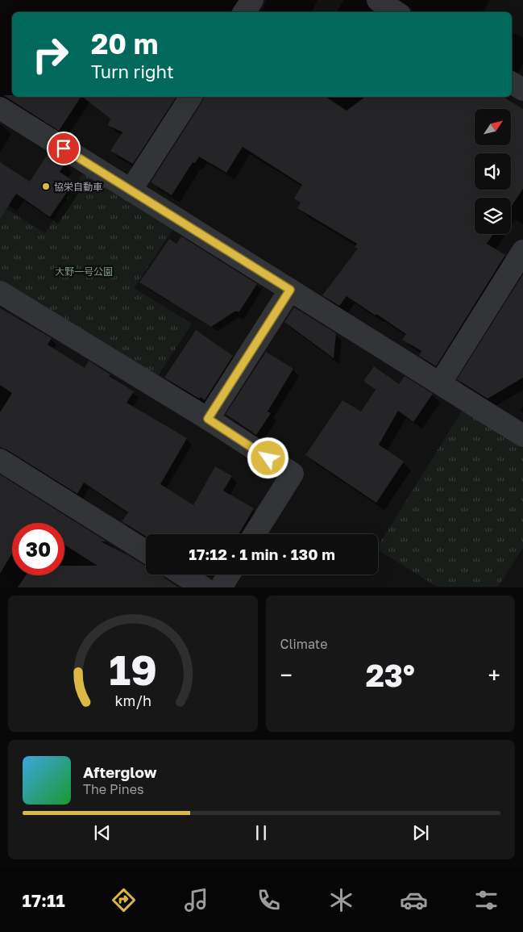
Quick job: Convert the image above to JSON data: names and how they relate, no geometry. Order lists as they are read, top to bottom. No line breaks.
{"parks":["大野一号公園"],"places":["協栄自動車"],"north":"top right","page":{"turn":["20 m","Turn right"],"limit":"30","trip":"17:12 · 1 min · 130 m","tile":"Climate","heat":["−","23°","+"],"song":["Afterglow","The Pines"],"tabs":"17:11","gauge":["19","km/h"]}}
